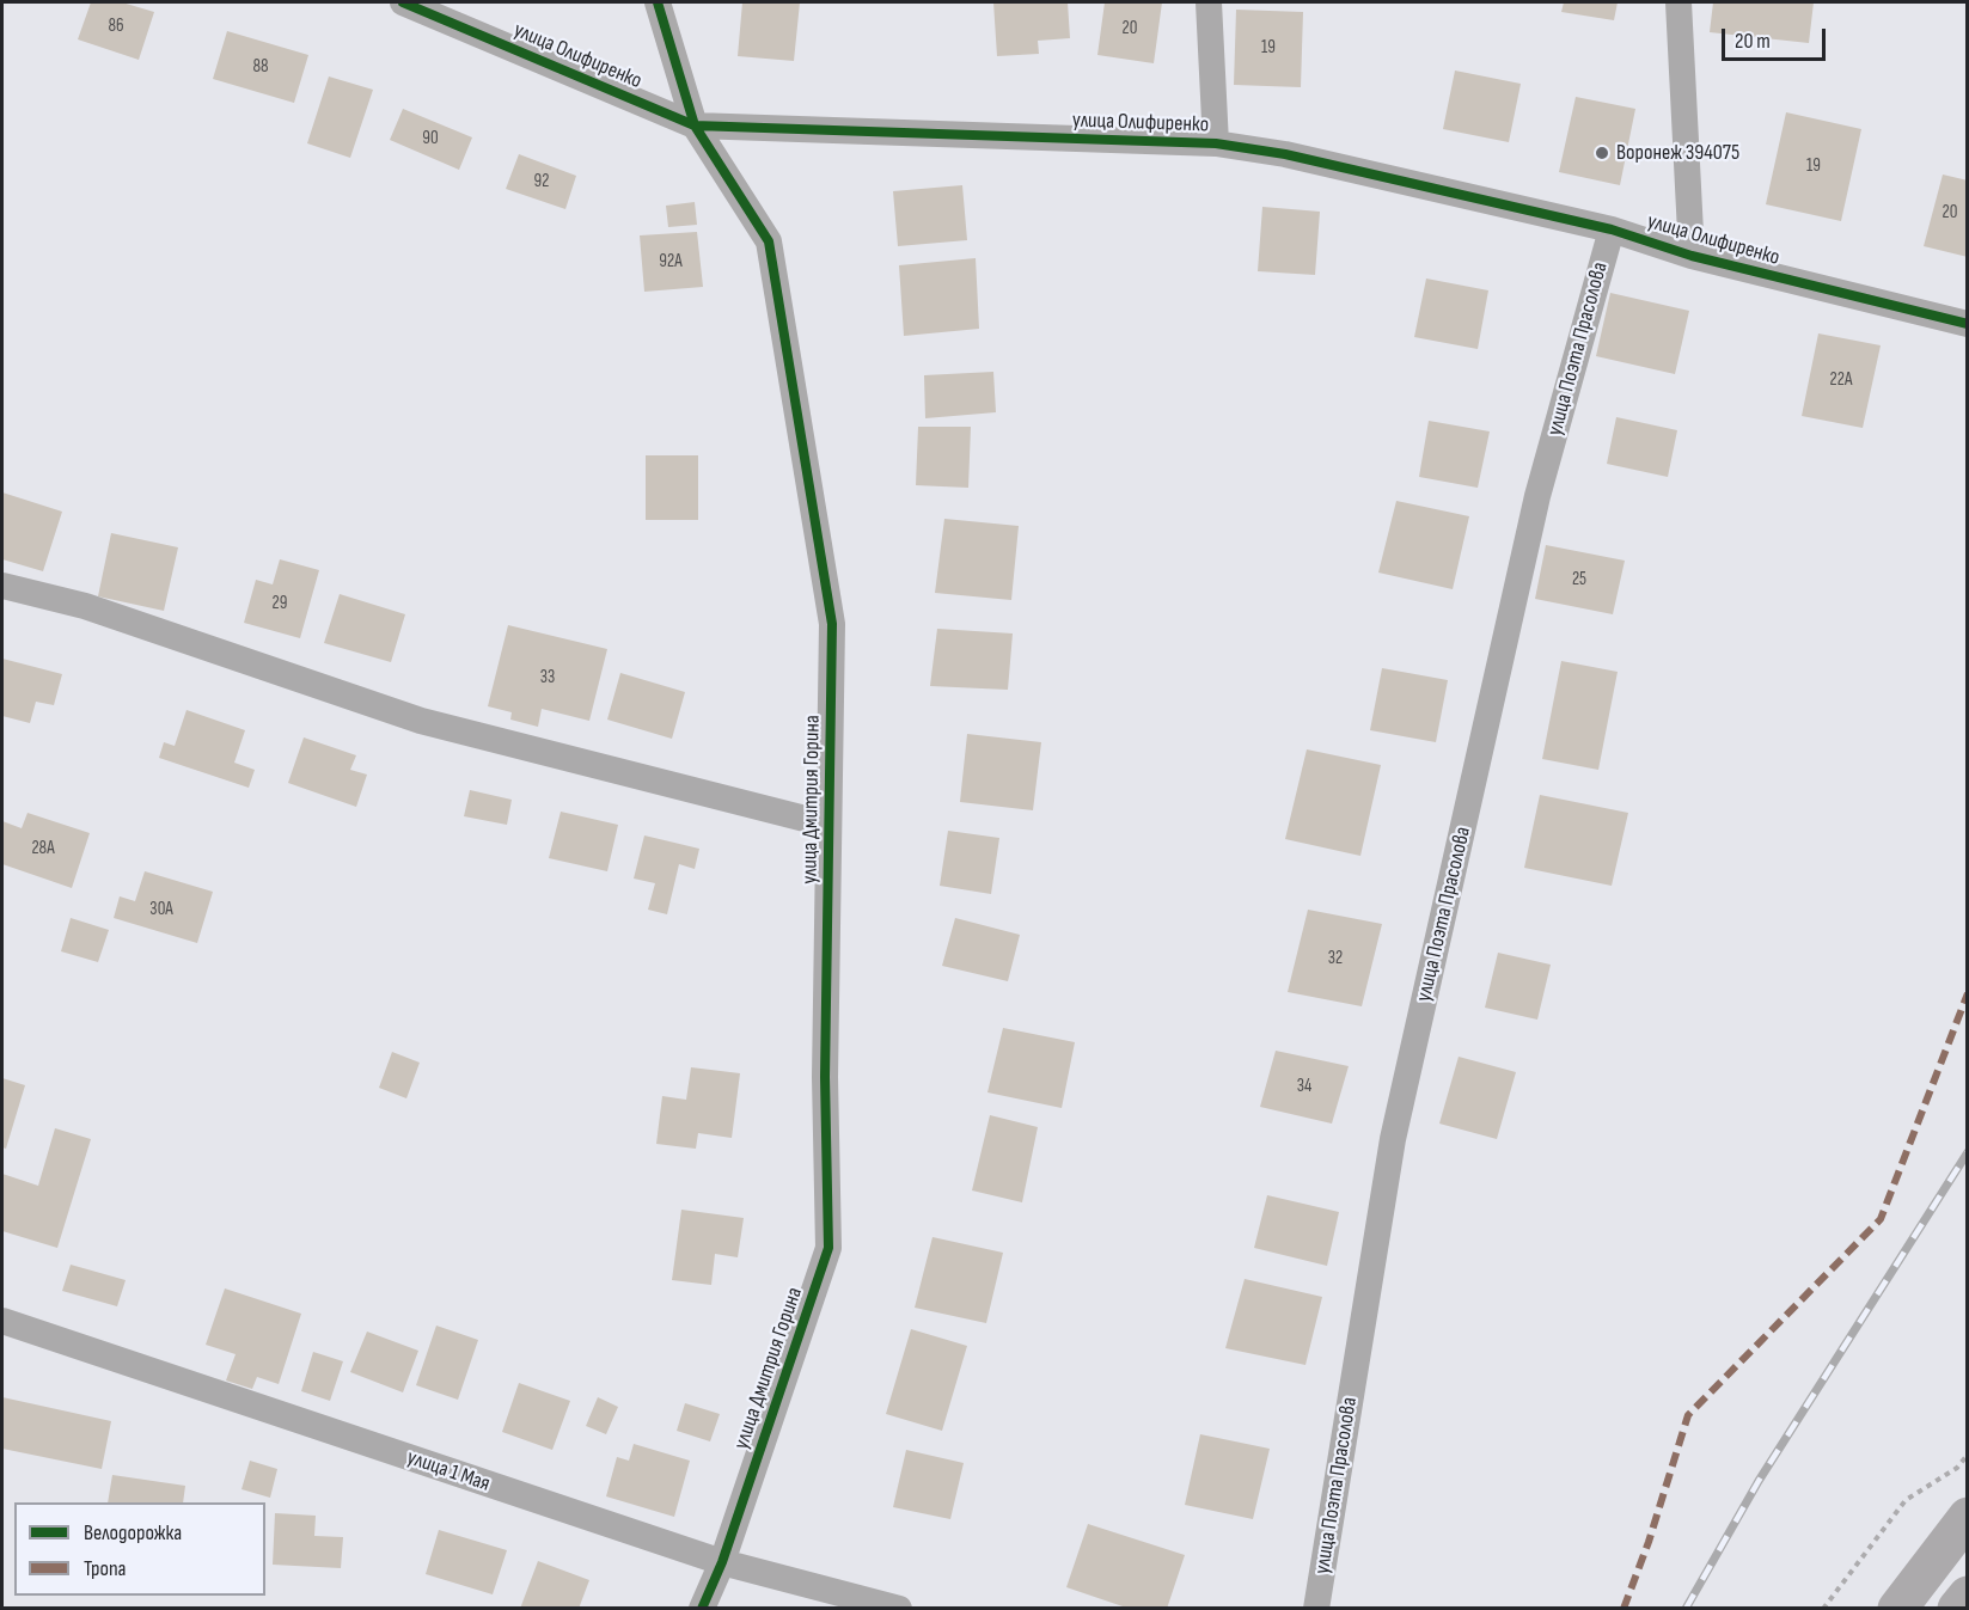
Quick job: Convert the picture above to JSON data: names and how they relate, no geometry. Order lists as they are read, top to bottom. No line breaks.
{"streets":{"street":["улица Олифиренко","улица Поэта Прасолова","улица Дмитрия Горина","улица 1 Мая"]},"crossings":[["улица Олифиренко","улица Поэта Прасолова"],["улица Олифиренко","улица Дмитрия Горина"],["улица Дмитрия Горина","улица 1 Мая"]],"places":["Воронеж 394075"],"house_numbers":["86","20","19","88","90","19","92","20","92А","22А","25","29","33","28А","30А","32","34"],"legend":["Велодорожка","Тропа"],"scale_bar":"20 m"}
